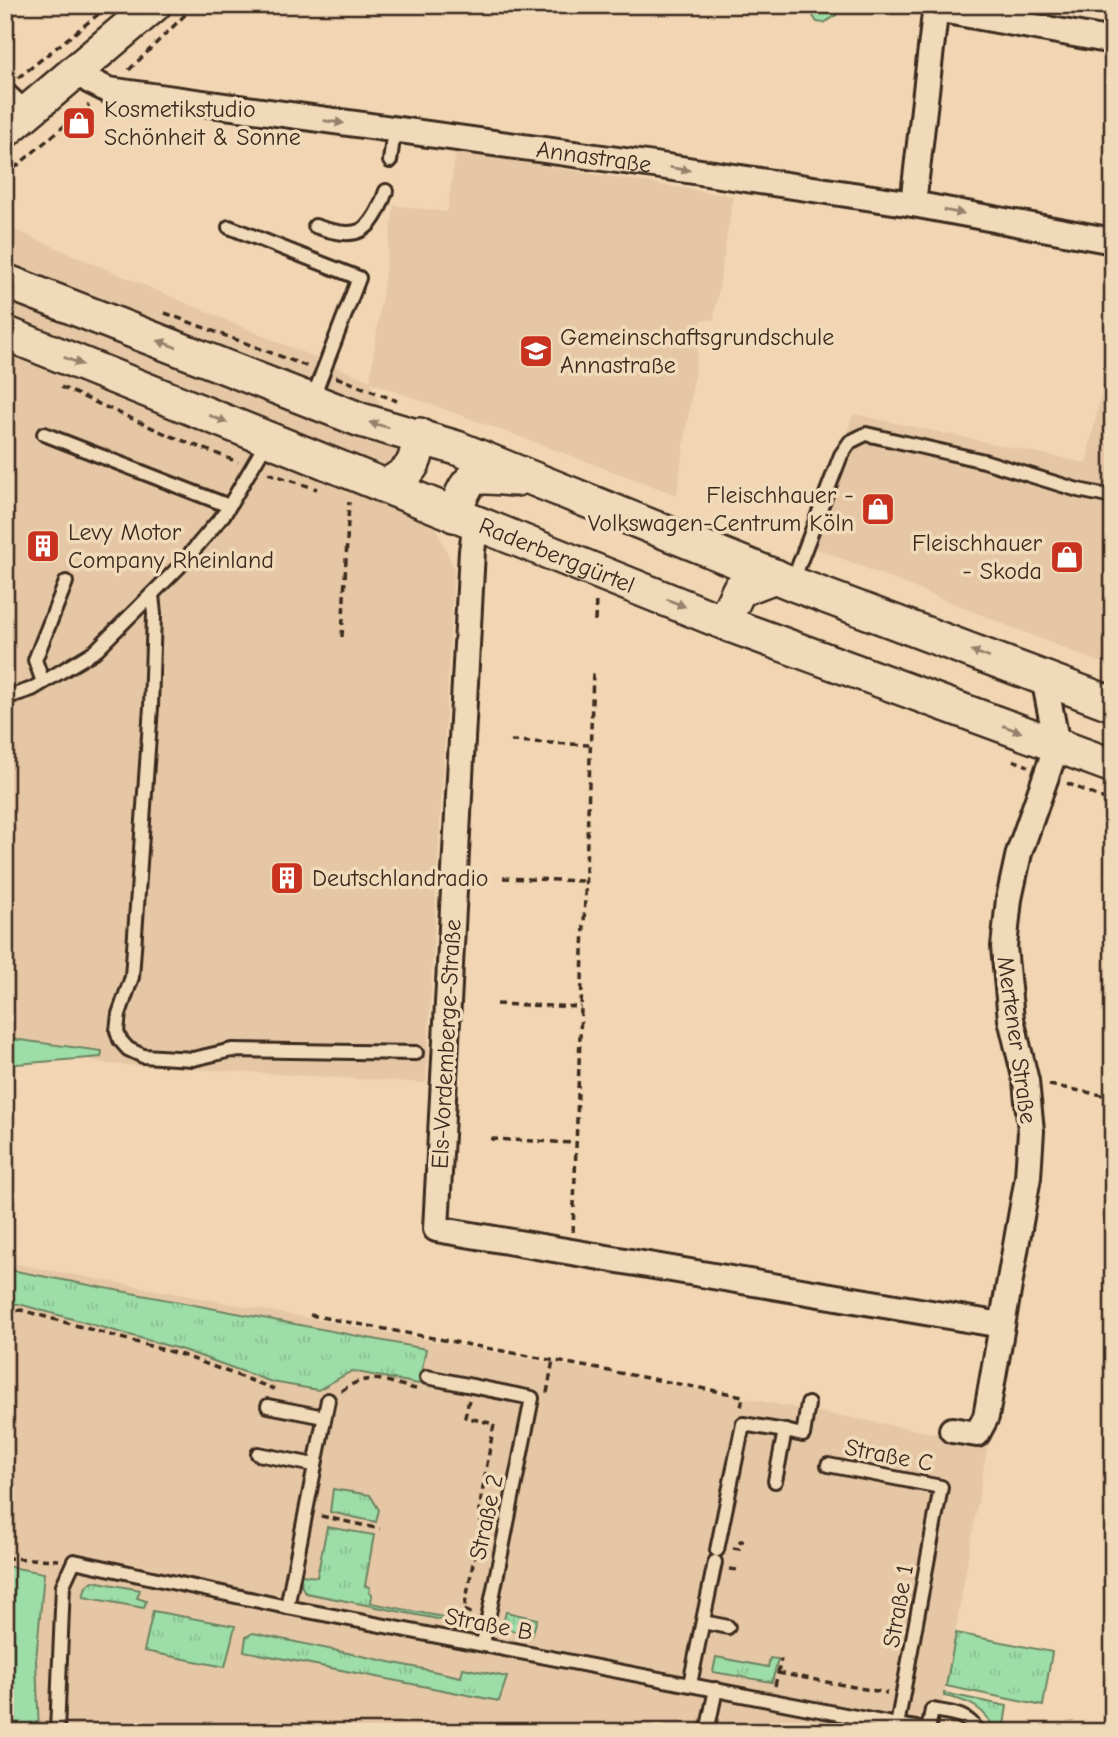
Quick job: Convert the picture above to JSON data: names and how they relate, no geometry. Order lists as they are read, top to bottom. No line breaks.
{"streets":{"main road":["Raderberggürtel"],"street":["Annastraße","Mertener Straße","Els-Vordemberge-Straße"],"lane":["Straße C","Straße 2","Straße 1","Straße B"]},"crossings":[["Raderberggürtel","Mertener Straße"],["Raderberggürtel","Els-Vordemberge-Straße"],["Straße C","Straße 1"],["Straße 2","Straße B"],["Straße 1","Straße B"]],"one_way":["Annastraße"],"places":{"shop":["Kosmetikstudio Schönheit & Sonne","Fleischhauer - Volkswagen-Centrum Köln","Fleischhauer - Skoda"],"school or university":["Gemeinschaftsgrundschule Annastraße"],"building":["Levy Motor Company Rheinland","Deutschlandradio"]}}
